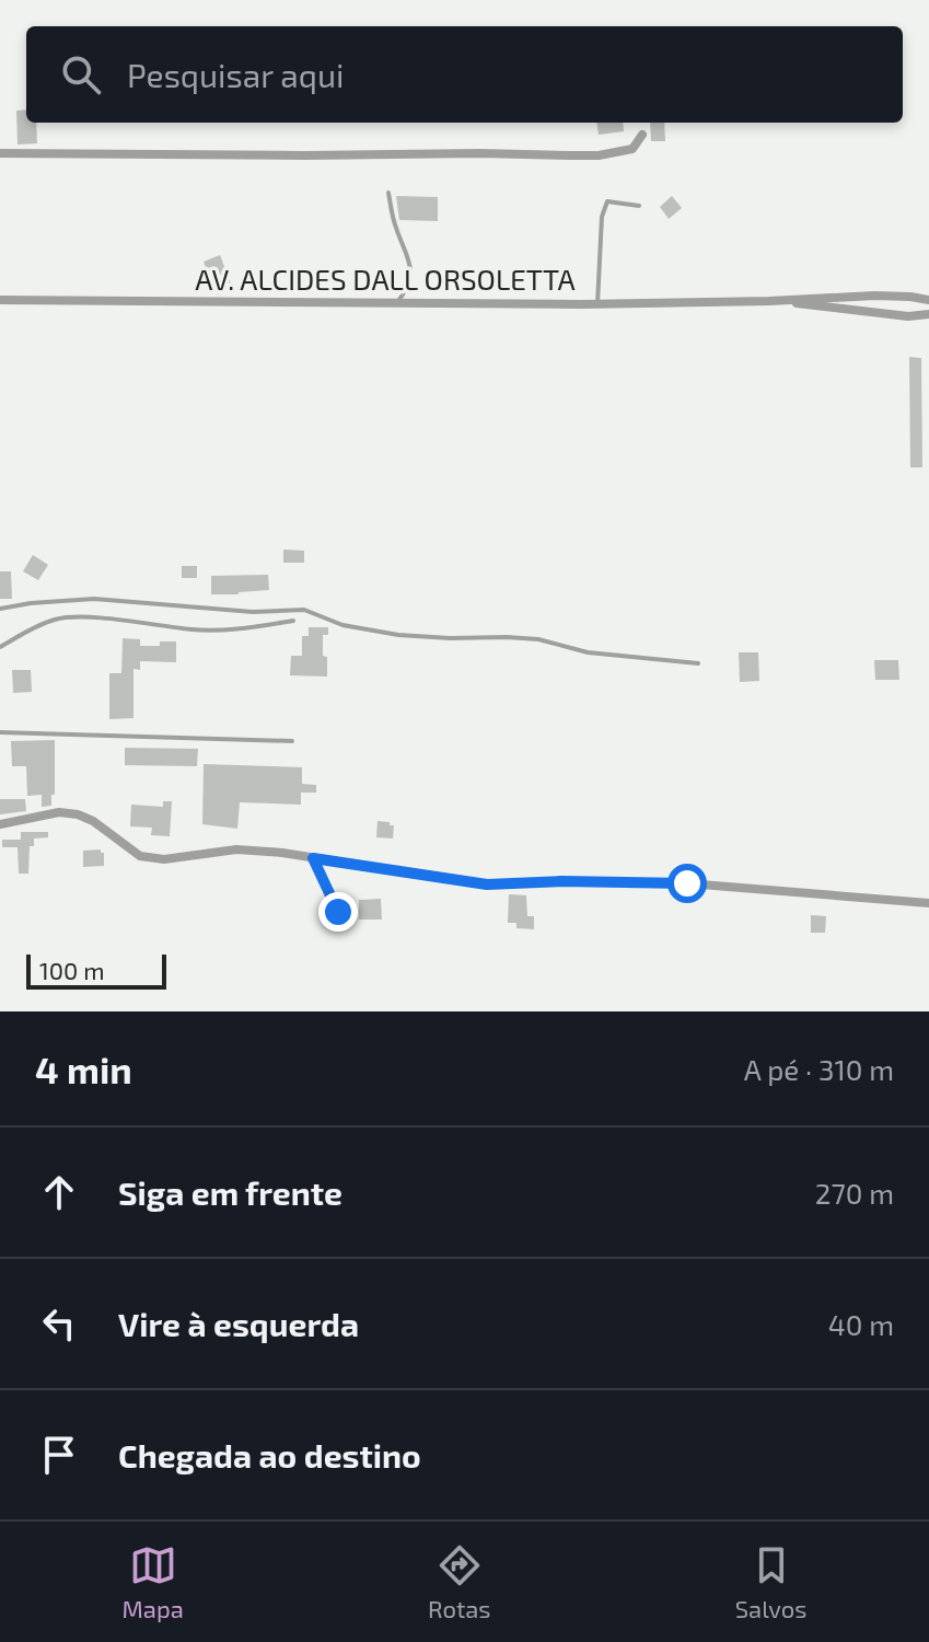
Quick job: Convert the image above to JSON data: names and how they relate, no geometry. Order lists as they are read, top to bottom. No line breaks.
{"streets":{"street":["AV. ALCIDES DALL ORSOLETTA"]},"scale_bar":"100 m","page":{"search":"Pesquisar aqui","scale":"100 m","heading":["4 min","A pé · 310 m"],"list":[["Siga em frente","270 m"],["Vire à esquerda","40 m"],"Chegada ao destino"],"nav":["Mapa","Rotas","Salvos"]}}
